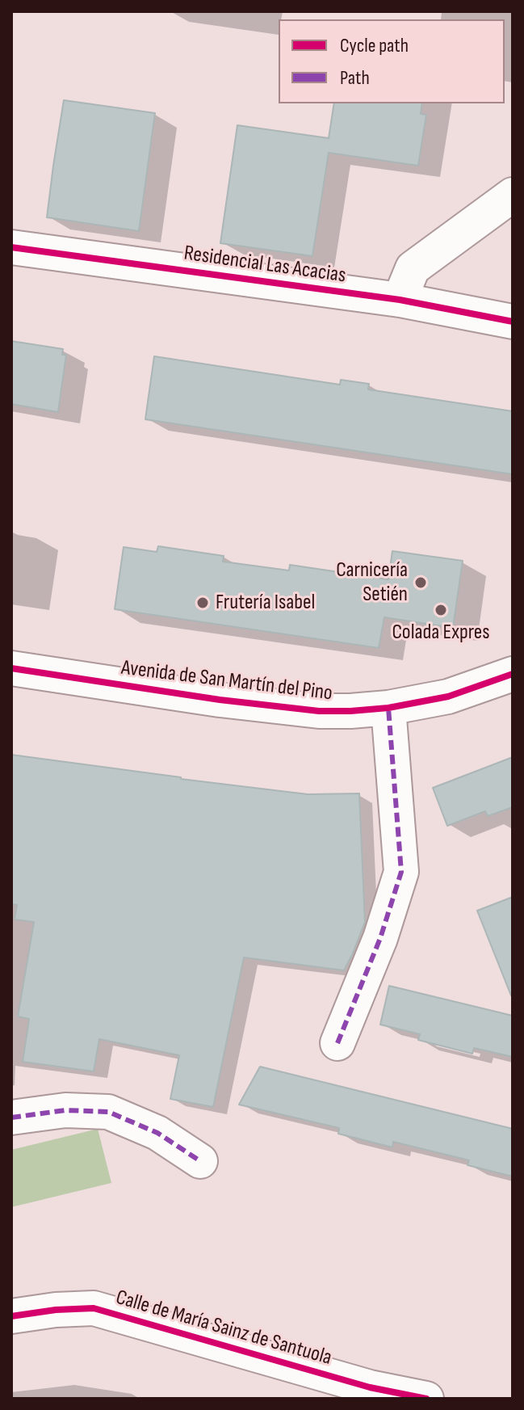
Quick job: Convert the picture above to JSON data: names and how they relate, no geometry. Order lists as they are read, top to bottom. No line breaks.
{"streets":{"street":["Residencial Las Acacias","Avenida de San Martín del Pino","Calle de María Sainz de Santuola"]},"places":["Carnicería Setién","Frutería Isabel","Colada Expres"],"legend":["Cycle path","Path"]}
